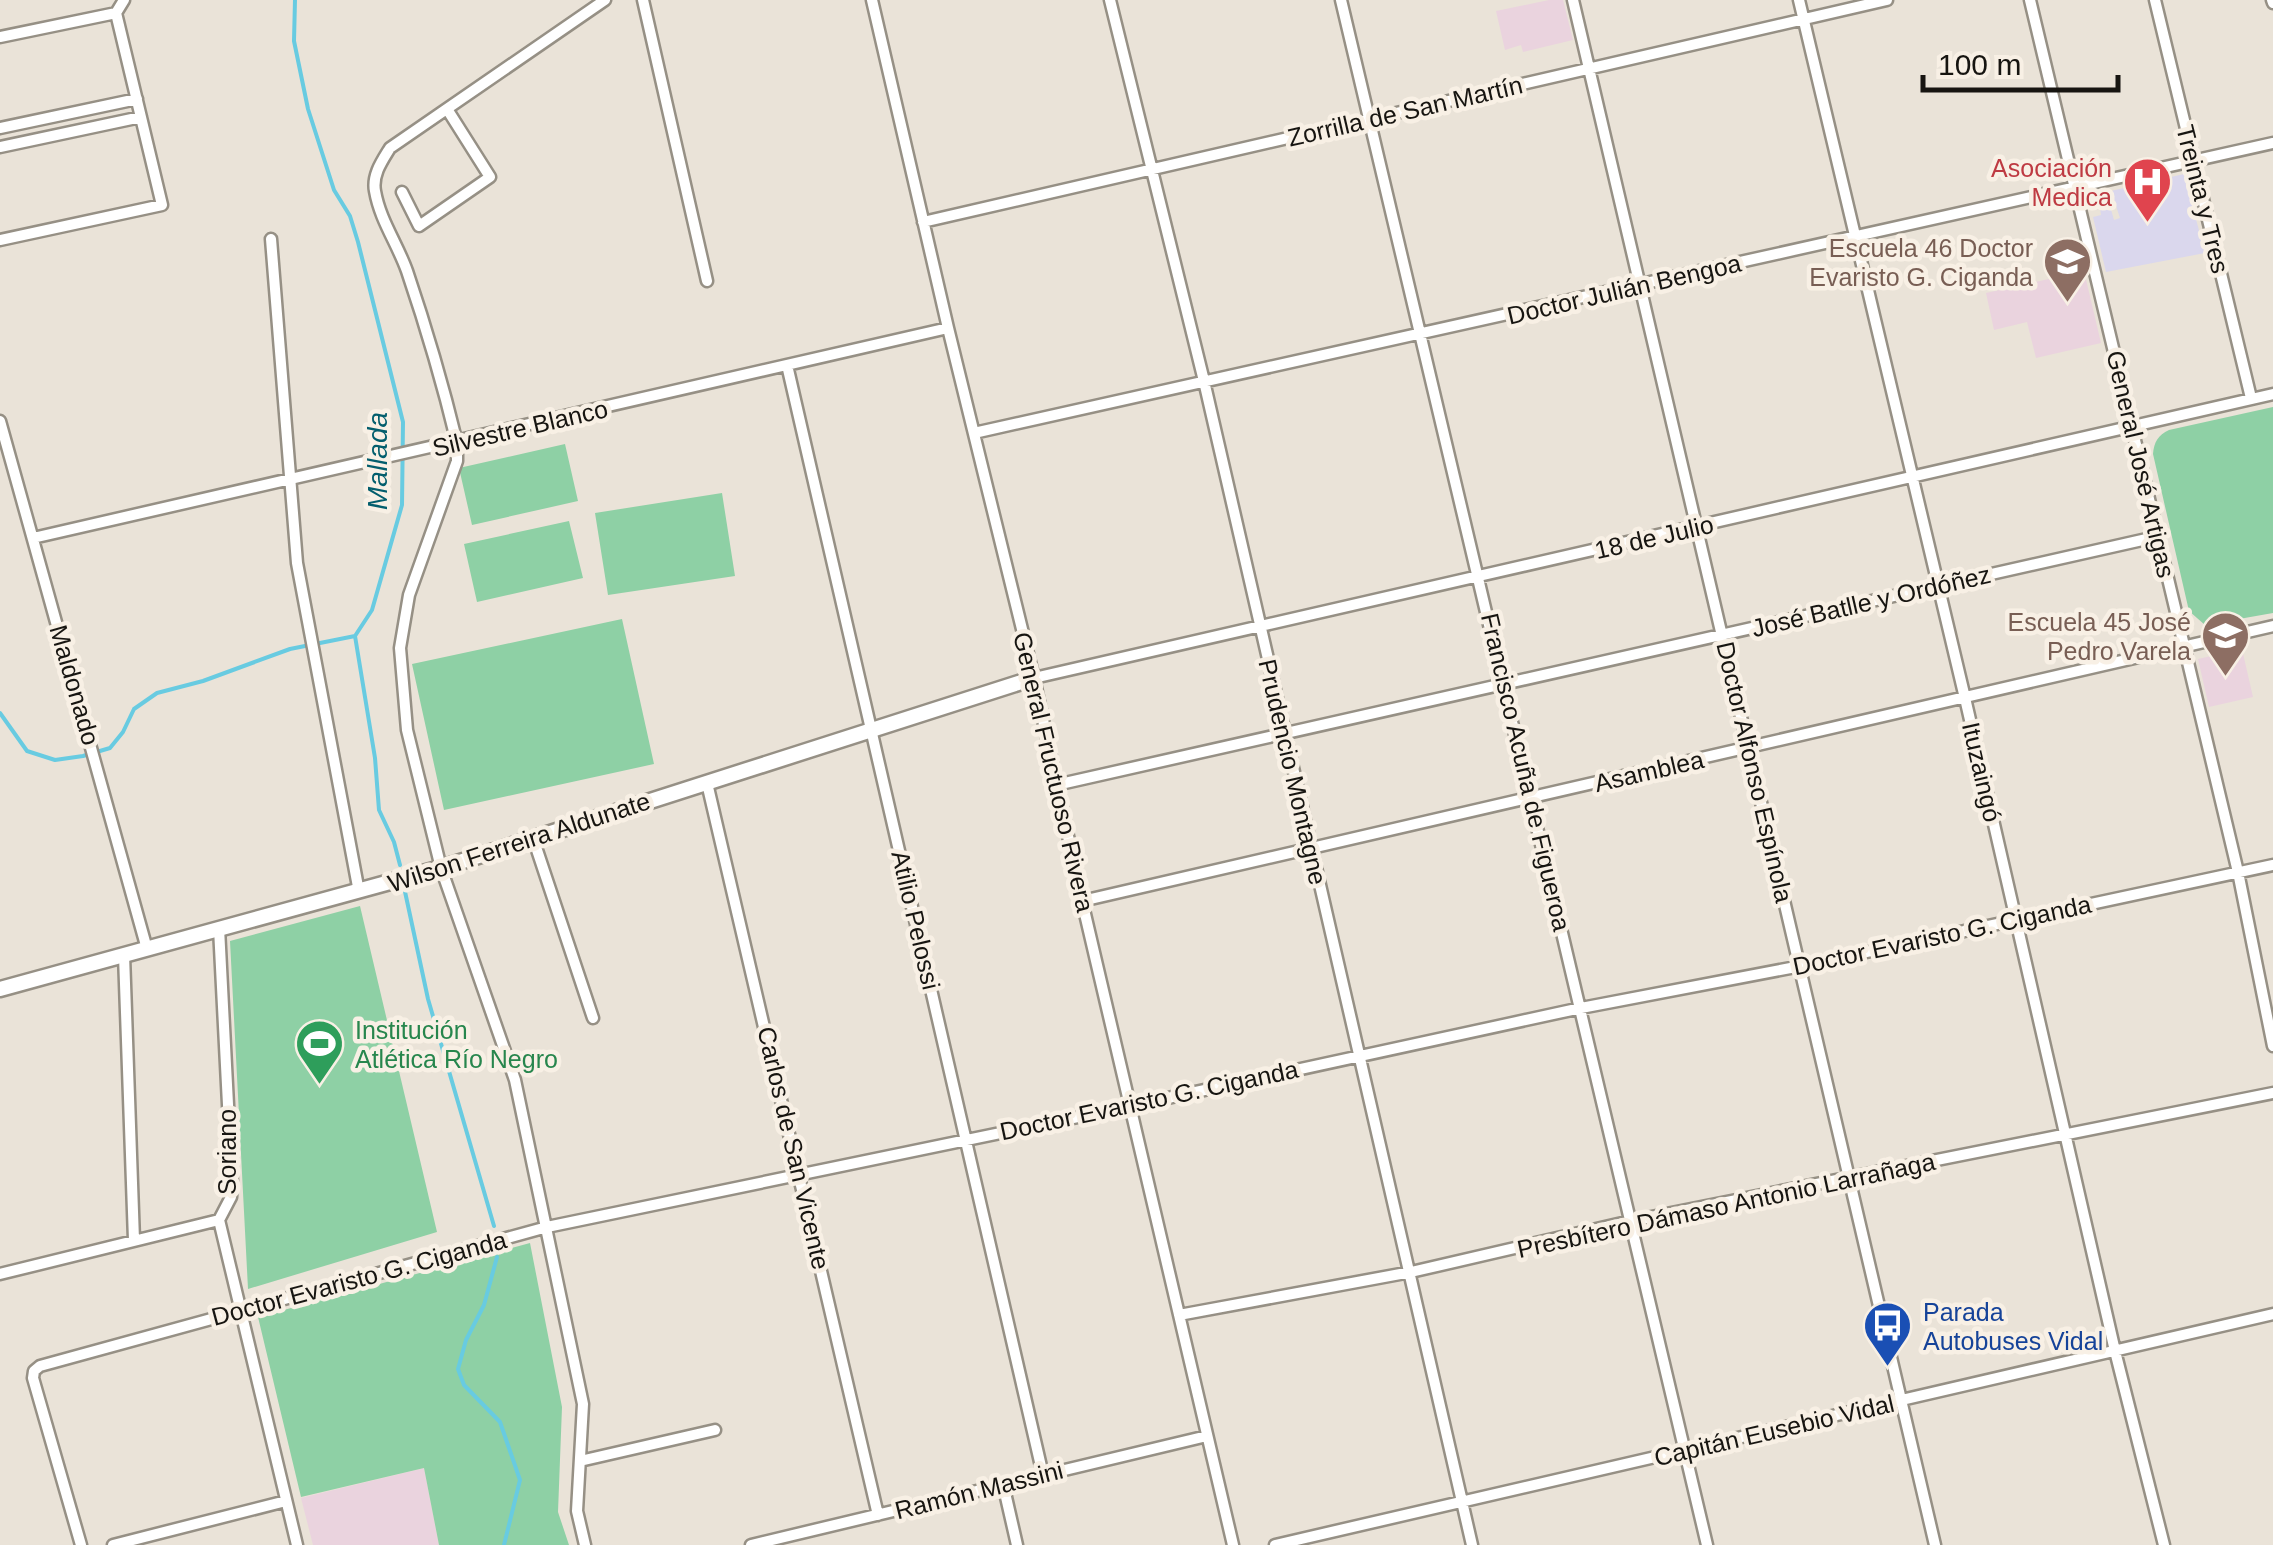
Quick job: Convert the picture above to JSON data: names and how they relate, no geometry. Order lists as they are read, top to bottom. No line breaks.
{"streets":{"street":["Zorrilla de San Martín","Treinta y Tres","Doctor Julián Bengoa","Silvestre Blanco","General José Artigas","18 de Julio","José Batlle y Ordóñez","Maldonado","Asamblea","General Fructuoso Rivera","Prudencio Montagne","Francisco Acuña de Figueroa","Doctor Alfonso Espínola","Ituzaingó","Wilson Ferreira Aldunate","Atilio Pelossi","Doctor Evaristo G. Ciganda","Carlos de San Vicente","Soriano","Presbítero Dámaso Antonio Larrañaga","Capitán Eusebio Vidal","Ramón Massini"]},"crossings":[["Zorrilla de San Martín","General Fructuoso Rivera"],["Zorrilla de San Martín","Prudencio Montagne"],["Zorrilla de San Martín","Francisco Acuña de Figueroa"],["Zorrilla de San Martín","Doctor Alfonso Espínola"],["Zorrilla de San Martín","Ituzaingó"],["Treinta y Tres","Doctor Julián Bengoa"],["Treinta y Tres","18 de Julio"],["Doctor Julián Bengoa","General José Artigas"],["Doctor Julián Bengoa","General Fructuoso Rivera"],["Doctor Julián Bengoa","Prudencio Montagne"],["Doctor Julián Bengoa","Francisco Acuña de Figueroa"],["Doctor Julián Bengoa","Doctor Alfonso Espínola"],["Doctor Julián Bengoa","Ituzaingó"],["Silvestre Blanco","Maldonado"],["Silvestre Blanco","General Fructuoso Rivera"],["Silvestre Blanco","Atilio Pelossi"],["General José Artigas","18 de Julio"],["General José Artigas","José Batlle y Ordóñez"],["General José Artigas","Asamblea"],["General José Artigas","Doctor Evaristo G. Ciganda"],["18 de Julio","General Fructuoso Rivera"],["18 de Julio","Prudencio Montagne"],["18 de Julio","Francisco Acuña de Figueroa"],["18 de Julio","Doctor Alfonso Espínola"],["18 de Julio","Ituzaingó"],["18 de Julio","Wilson Ferreira Aldunate"],["José Batlle y Ordóñez","General Fructuoso Rivera"],["José Batlle y Ordóñez","Prudencio Montagne"],["José Batlle y Ordóñez","Francisco Acuña de Figueroa"],["José Batlle y Ordóñez","Doctor Alfonso Espínola"],["José Batlle y Ordóñez","Ituzaingó"],["Maldonado","Wilson Ferreira Aldunate"],["Asamblea","General Fructuoso Rivera"],["Asamblea","Prudencio Montagne"],["Asamblea","Francisco Acuña de Figueroa"],["Asamblea","Doctor Alfonso Espínola"],["Asamblea","Ituzaingó"],["General Fructuoso Rivera","Wilson Ferreira Aldunate"],["General Fructuoso Rivera","Doctor Evaristo G. Ciganda"],["General Fructuoso Rivera","Presbítero Dámaso Antonio Larrañaga"],["General Fructuoso Rivera","Ramón Massini"],["Prudencio Montagne","Doctor Evaristo G. Ciganda"],["Prudencio Montagne","Presbítero Dámaso Antonio Larrañaga"],["Prudencio Montagne","Capitán Eusebio Vidal"],["Francisco Acuña de Figueroa","Doctor Evaristo G. Ciganda"],["Francisco Acuña de Figueroa","Presbítero Dámaso Antonio Larrañaga"],["Francisco Acuña de Figueroa","Capitán Eusebio Vidal"],["Doctor Alfonso Espínola","Doctor Evaristo G. Ciganda"],["Doctor Alfonso Espínola","Presbítero Dámaso Antonio Larrañaga"],["Doctor Alfonso Espínola","Capitán Eusebio Vidal"],["Ituzaingó","Doctor Evaristo G. Ciganda"],["Ituzaingó","Presbítero Dámaso Antonio Larrañaga"],["Ituzaingó","Capitán Eusebio Vidal"],["Wilson Ferreira Aldunate","Atilio Pelossi"],["Wilson Ferreira Aldunate","Carlos de San Vicente"],["Wilson Ferreira Aldunate","Soriano"],["Atilio Pelossi","Doctor Evaristo G. Ciganda"],["Atilio Pelossi","Ramón Massini"],["Doctor Evaristo G. Ciganda","Carlos de San Vicente"],["Doctor Evaristo G. Ciganda","Soriano"],["Carlos de San Vicente","Ramón Massini"]],"water":["Mallada"],"places":{"hospital":["Asociación Medica"],"school or university":["Escuela 46 Doctor Evaristo G. Ciganda","Escuela 45 José Pedro Varela"],"sports":["Institución Atlética Río Negro"],"bus stop":["Parada Autobuses Vidal"]},"scale_bar":"100 m"}
